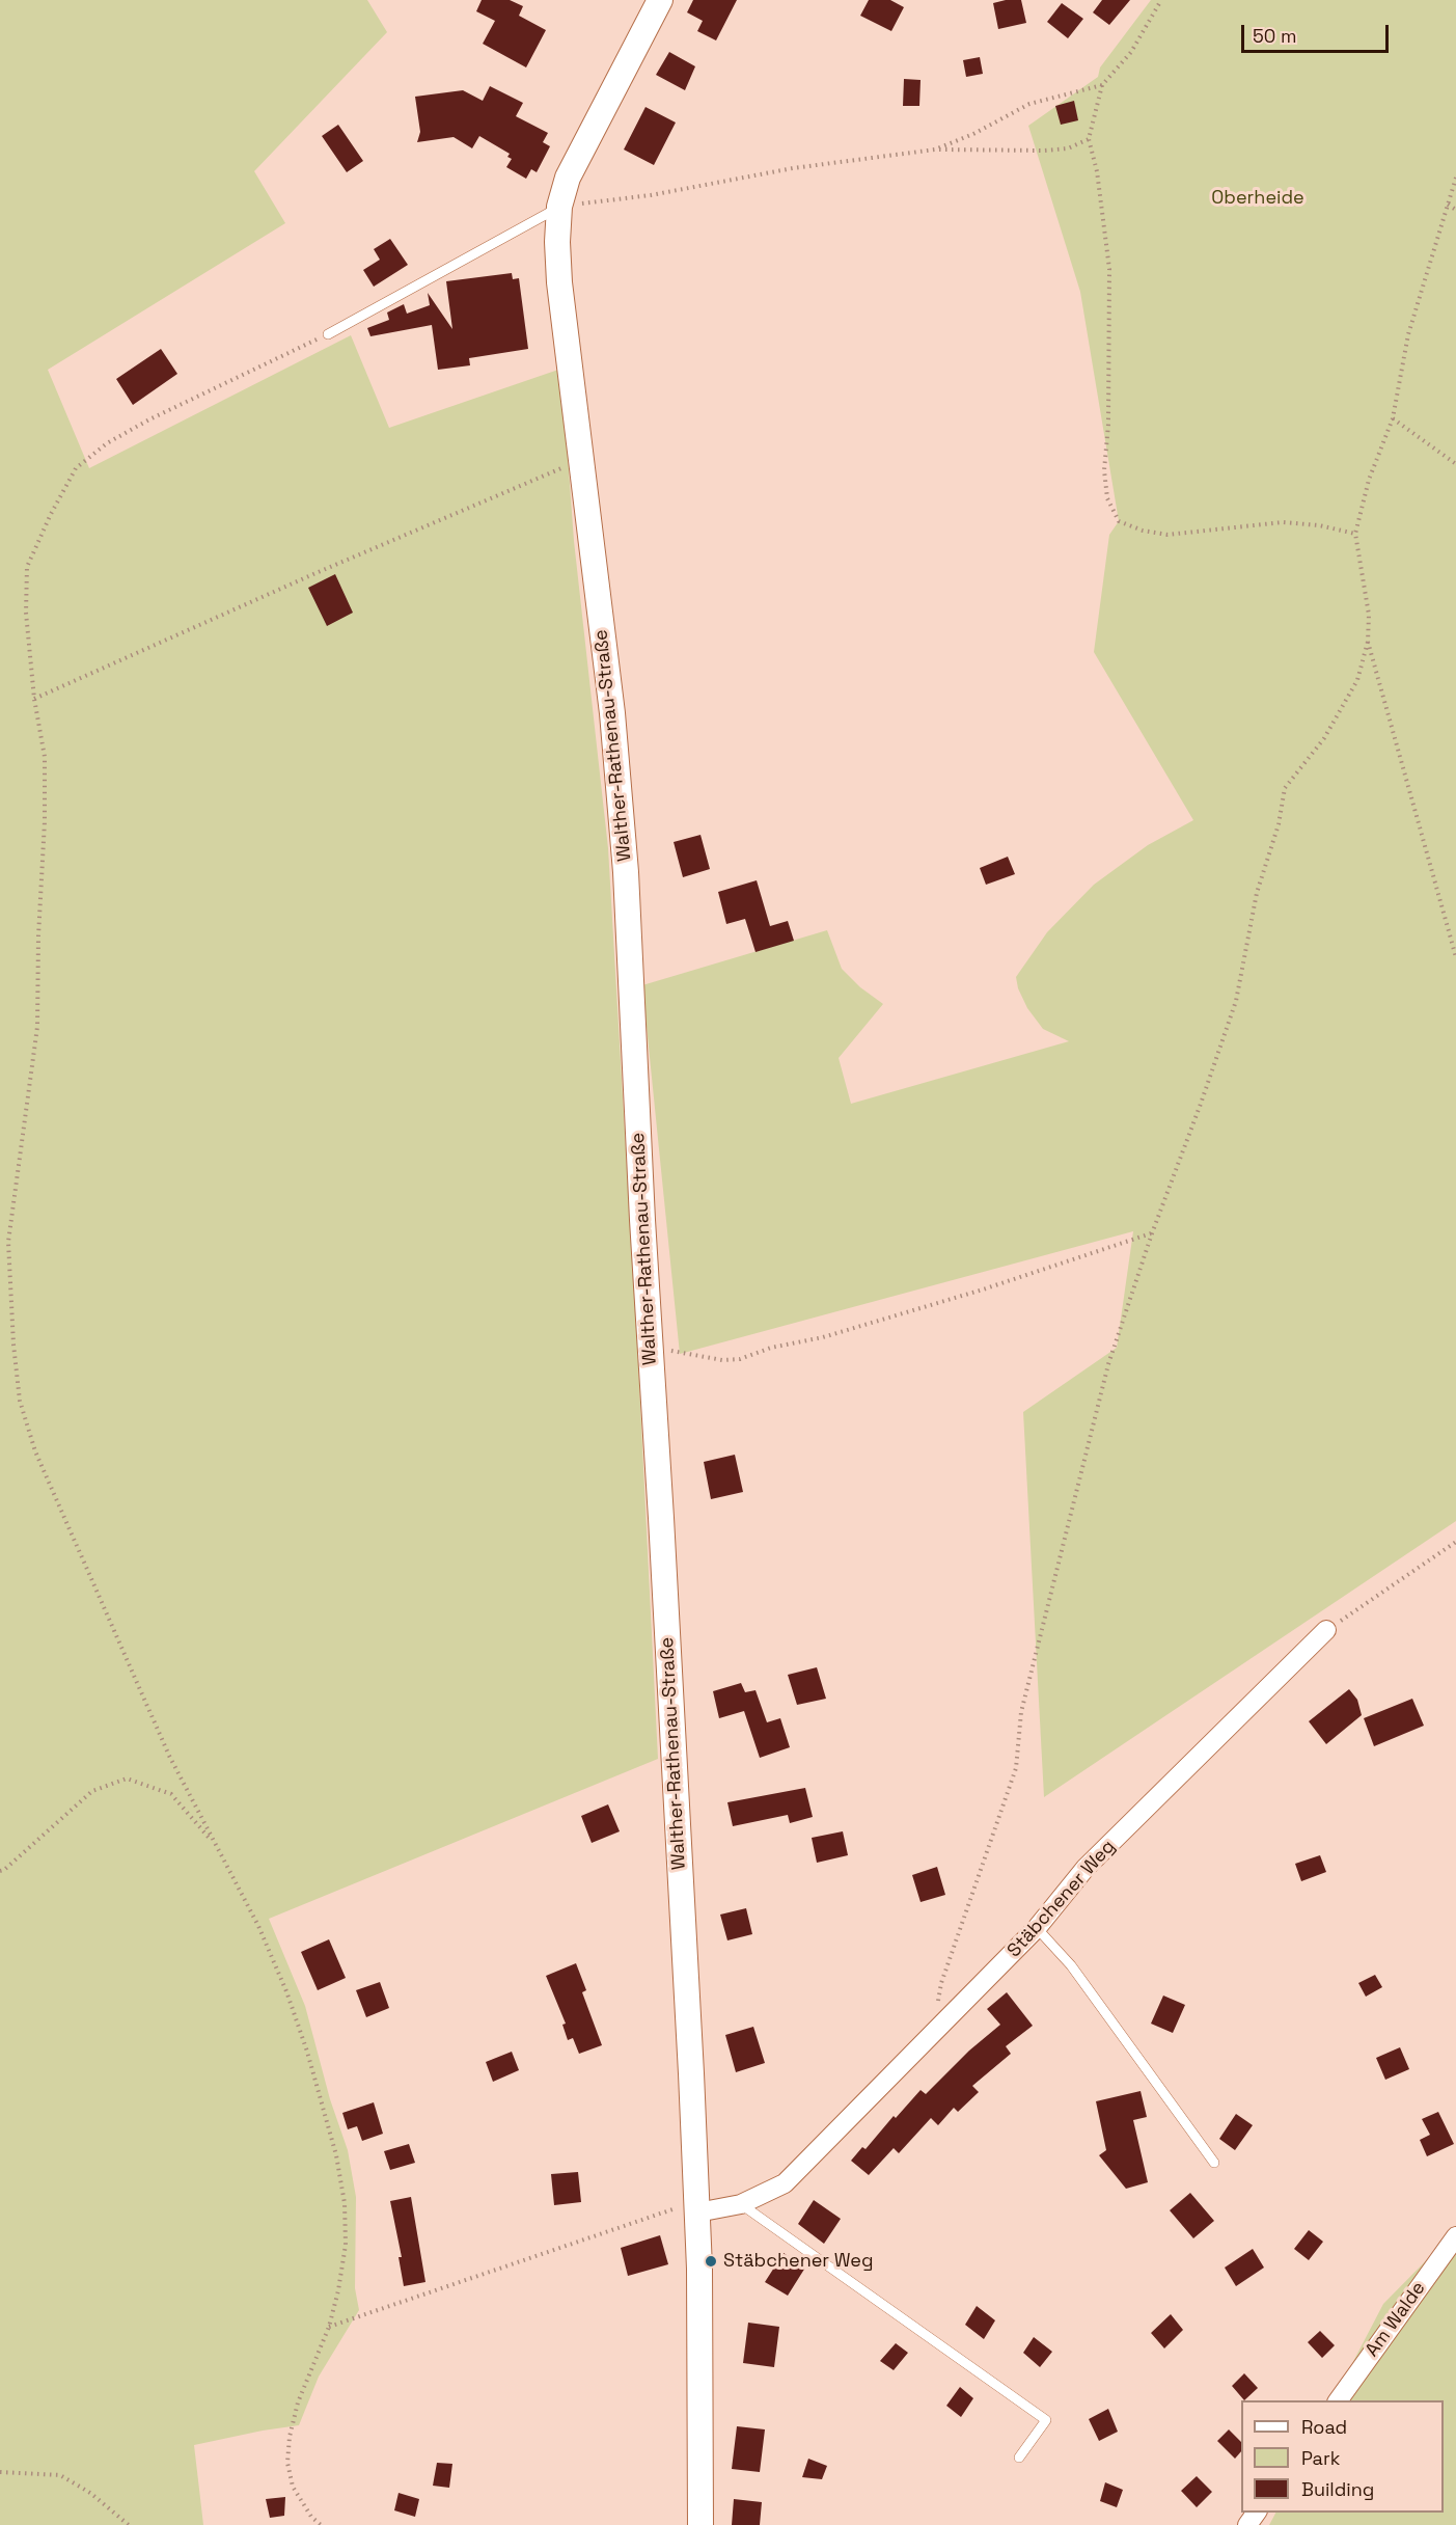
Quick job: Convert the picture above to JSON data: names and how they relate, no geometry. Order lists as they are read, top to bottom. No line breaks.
{"streets":{"street":["Walther-Rathenau-Straße","Stäbchener Weg","Am Walde"]},"crossings":[["Walther-Rathenau-Straße","Stäbchener Weg"]],"parks":["Oberheide"],"places":["Stäbchener Weg"],"legend":["Road","Park","Building"],"scale_bar":"50 m"}
